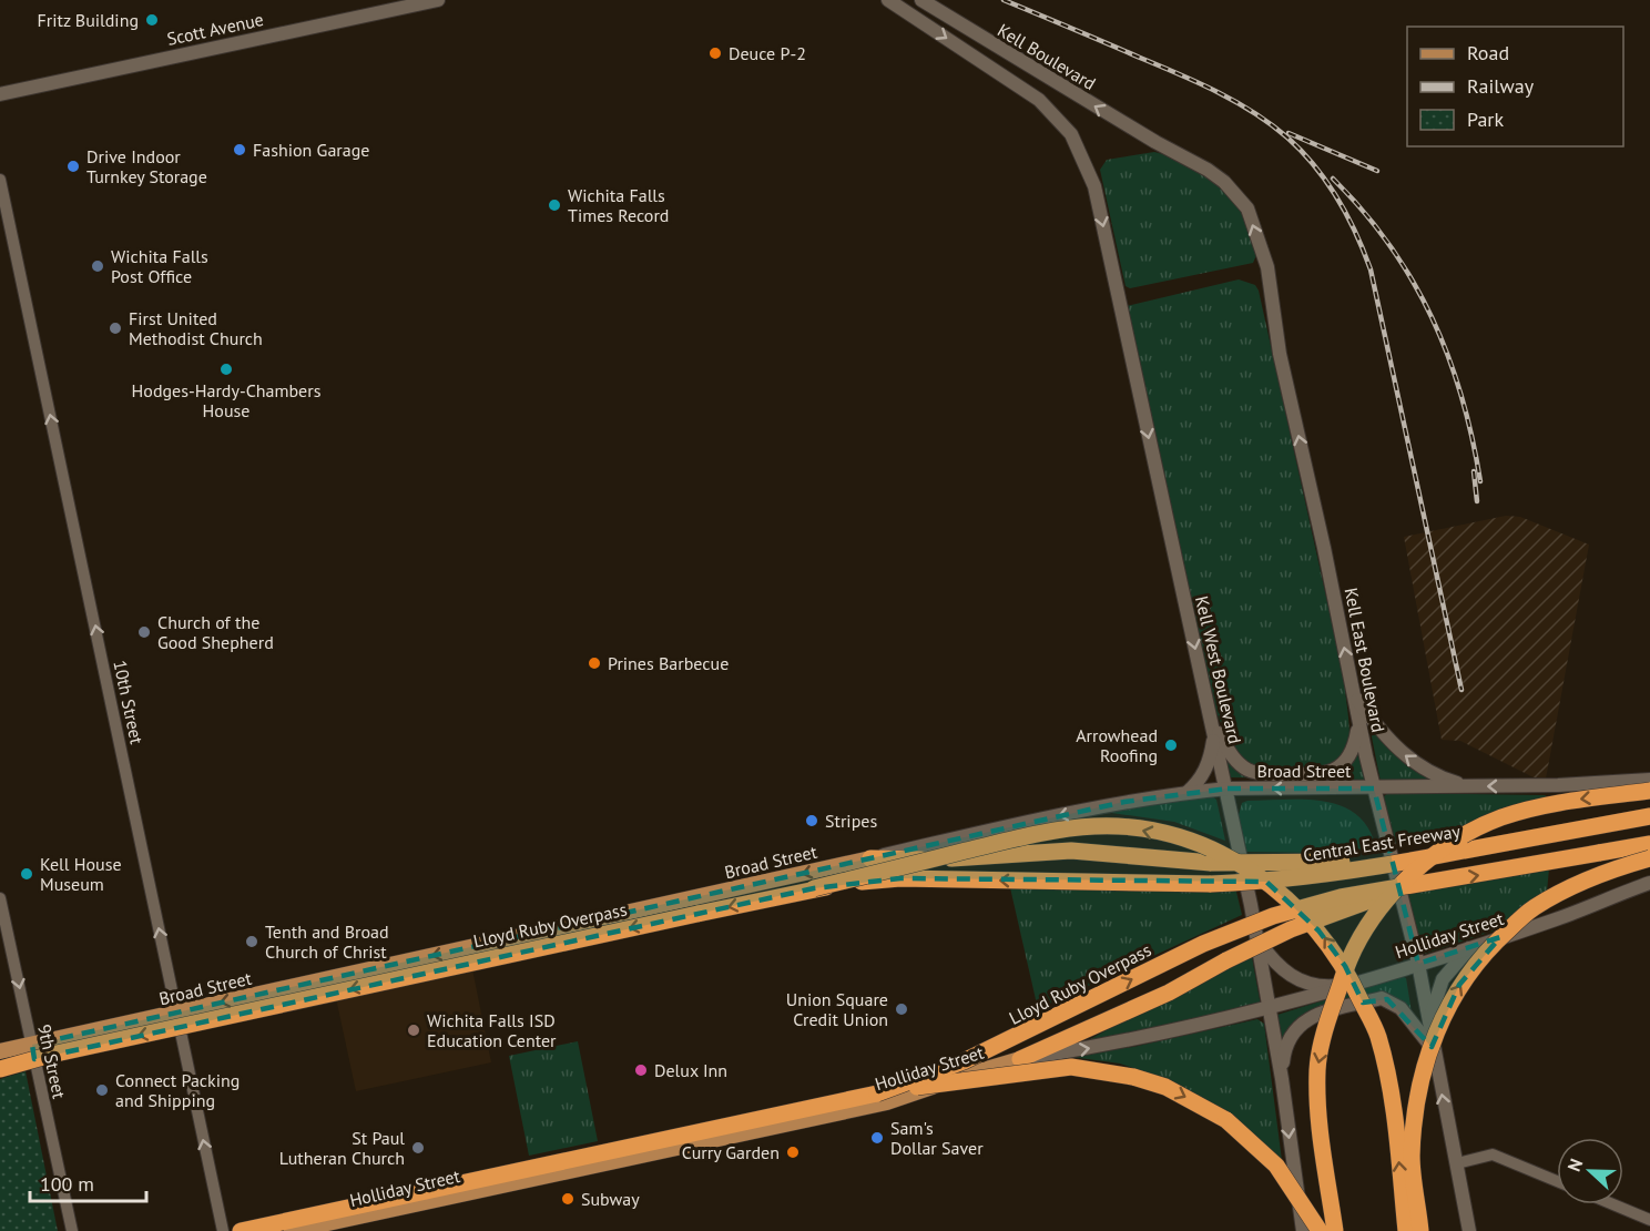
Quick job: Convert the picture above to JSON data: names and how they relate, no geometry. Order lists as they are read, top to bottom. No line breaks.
{"streets":{"highway":["Central East Freeway","Lloyd Ruby Overpass"],"main road":["Scott Avenue","Kell Boulevard","Kell East Boulevard","Kell West Boulevard","Broad Street","Holliday Street"],"street":["10th Street","9th Street"]},"crossings":[["Kell Boulevard","Kell East Boulevard"],["Kell Boulevard","Kell West Boulevard"],["Kell East Boulevard","Broad Street"],["Kell East Boulevard","Holliday Street"],["Kell West Boulevard","Broad Street"],["Kell West Boulevard","Holliday Street"],["10th Street","Broad Street"],["Broad Street","9th Street"],["Central East Freeway","Lloyd Ruby Overpass"]],"one_way":["Kell East Boulevard","Kell West Boulevard","10th Street","Broad Street","9th Street"],"places":["Fritz Building","Deuce P-2","Fashion Garage","Drive Indoor Turnkey Storage","Wichita Falls Times Record","Wichita Falls Post Office","First United Methodist Church","Hodges-Hardy-Chambers House","Church of the Good Shepherd","Prines Barbecue","Arrowhead Roofing","Stripes","Kell House Museum","Tenth and Broad Church of Christ","Union Square Credit Union","Wichita Falls ISD Education Center","Delux Inn","Connect Packing and Shipping","Sam's Dollar Saver","St Paul Lutheran Church","Curry Garden","Subway"],"legend":["Road","Railway","Park"],"scale_bar":"100 m","north":"left"}
